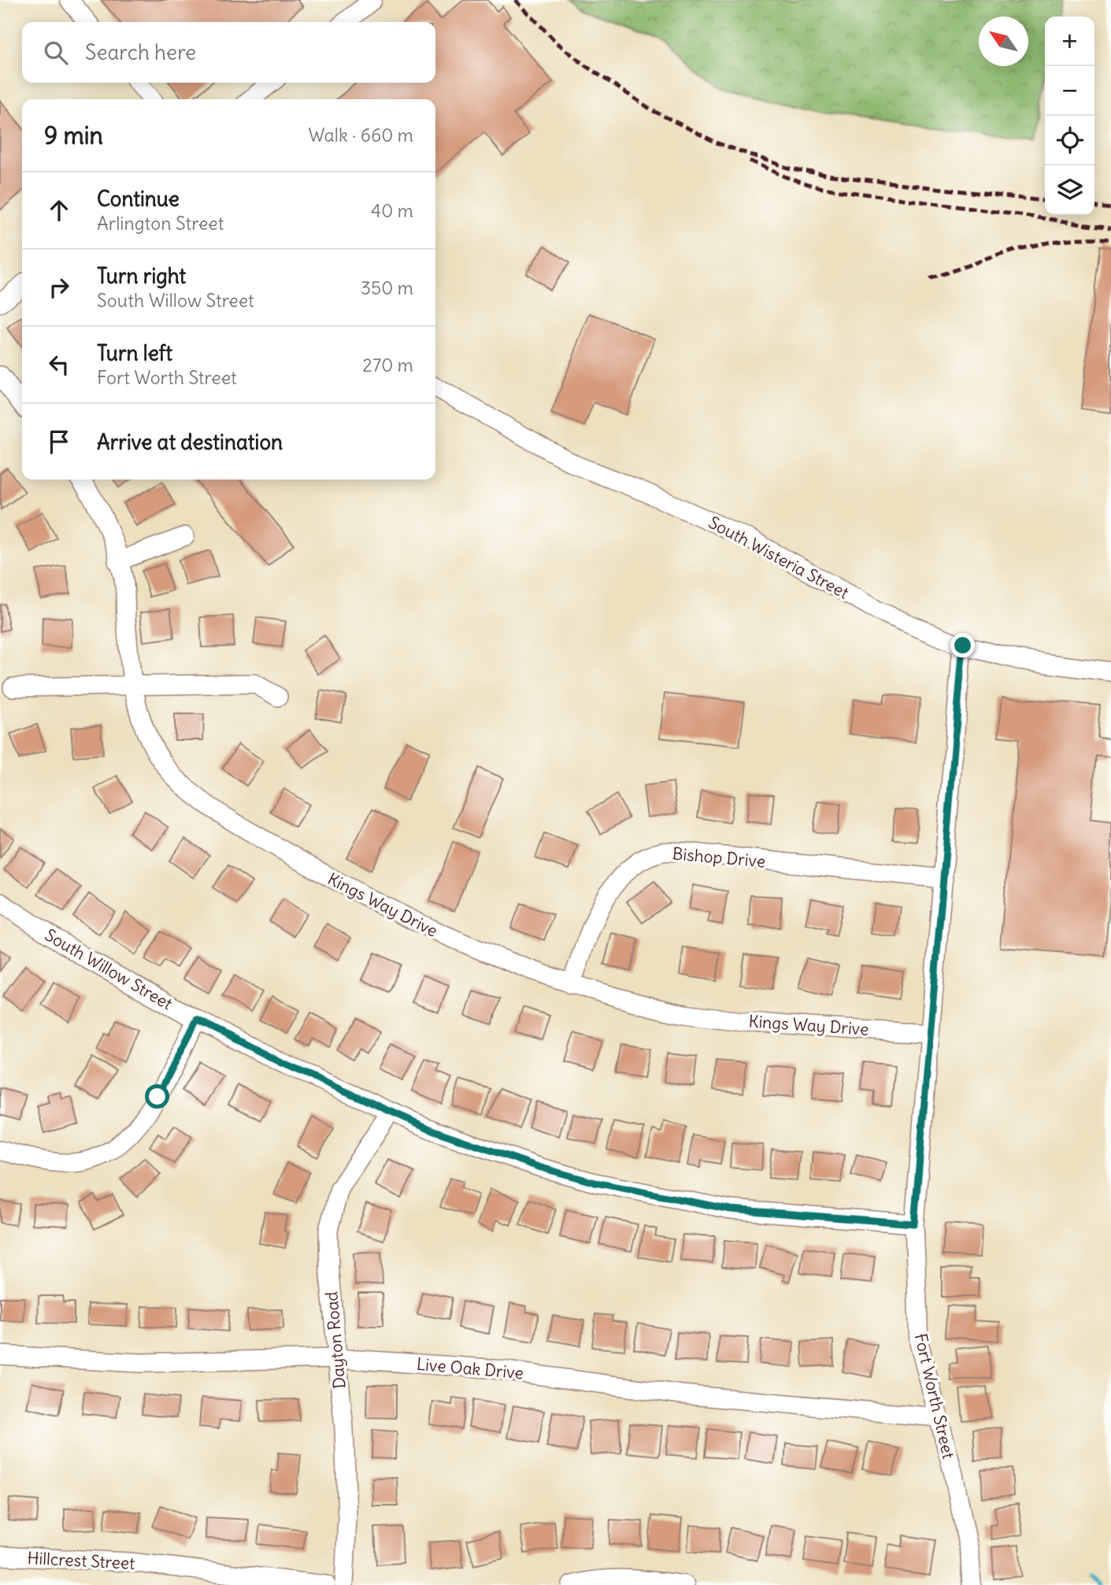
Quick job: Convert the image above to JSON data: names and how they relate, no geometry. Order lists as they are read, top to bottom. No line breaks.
{"streets":{"street":["South Wisteria Street","Bishop Drive","Kings Way Drive","South Willow Street","Dayton Road","Live Oak Drive","Fort Worth Street","Hillcrest Street"]},"crossings":[["South Wisteria Street","Fort Worth Street"],["Bishop Drive","Kings Way Drive"],["Bishop Drive","Fort Worth Street"],["Kings Way Drive","Fort Worth Street"],["South Willow Street","Dayton Road"],["South Willow Street","Fort Worth Street"],["Dayton Road","Live Oak Drive"],["Live Oak Drive","Fort Worth Street"]],"north":"top left","page":{"map_buttons":["+","−"],"search":"Search here","heading":["9 min","Walk · 660 m"],"list":[["Continue","Arlington Street","40 m"],["Turn right","South Willow Street","350 m"],["Turn left","Fort Worth Street","270 m"],"Arrive at destination"]}}
